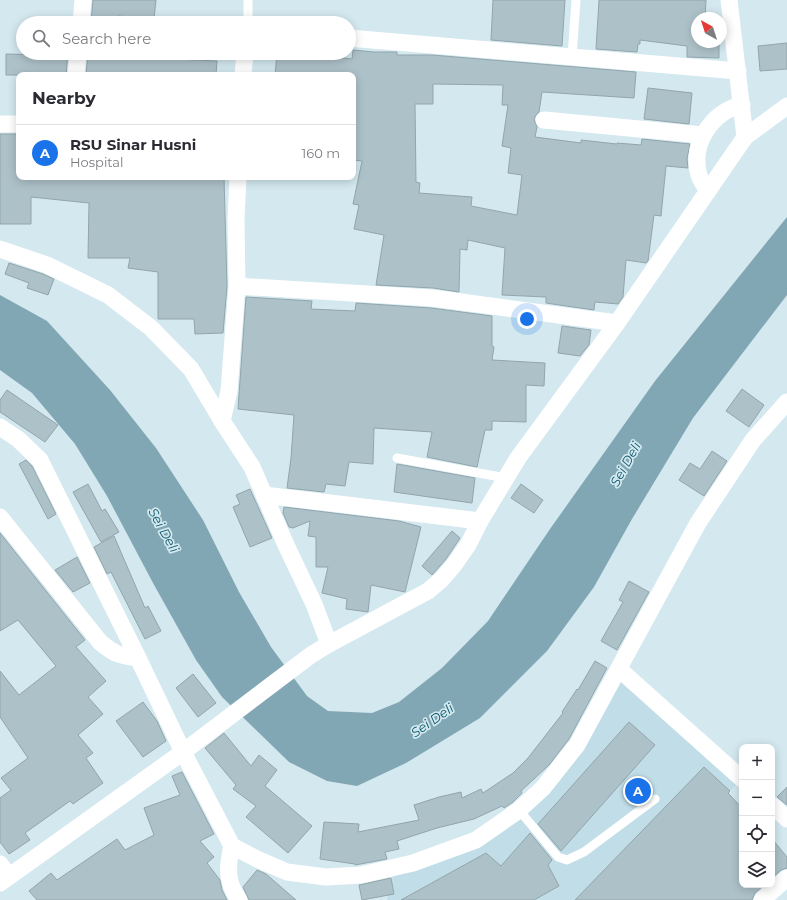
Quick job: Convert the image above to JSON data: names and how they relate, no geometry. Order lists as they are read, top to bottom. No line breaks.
{"water":["Sei Deli"],"north":"top left","page":{"search":"Search here","heading":"Nearby","list":[{"mark":"A","name":"RSU Sinar Husni","note":"Hospital","value":"160 m"}],"map_buttons":["+","−"],"pins":"A"}}
